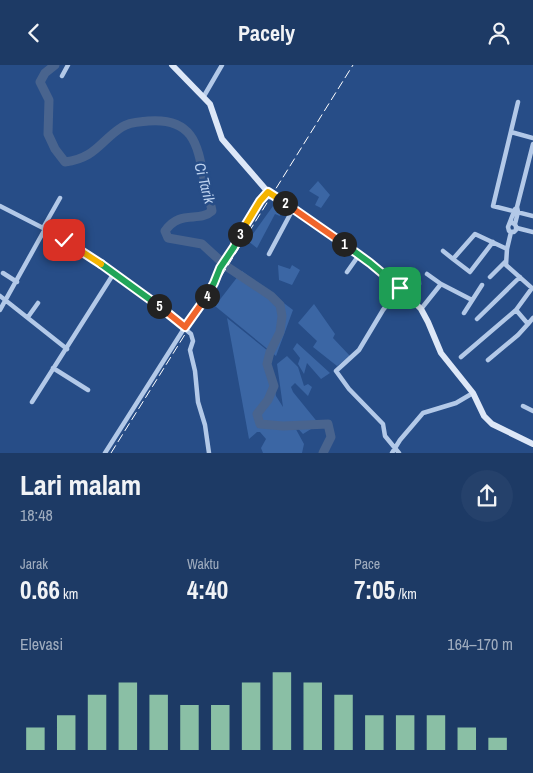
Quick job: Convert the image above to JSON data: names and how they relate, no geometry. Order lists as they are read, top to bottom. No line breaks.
{"water":["Ci Tarik"],"page":{"header":"Pacely","pins":["2","3","1","4","5"],"heading":["Lari malam","18:48"],"stats":[["Jarak","0.66 km"],["Waktu","4:40"],["Pace","7:05 /km"]],"chart":["Elevasi","164–170 m"]}}
